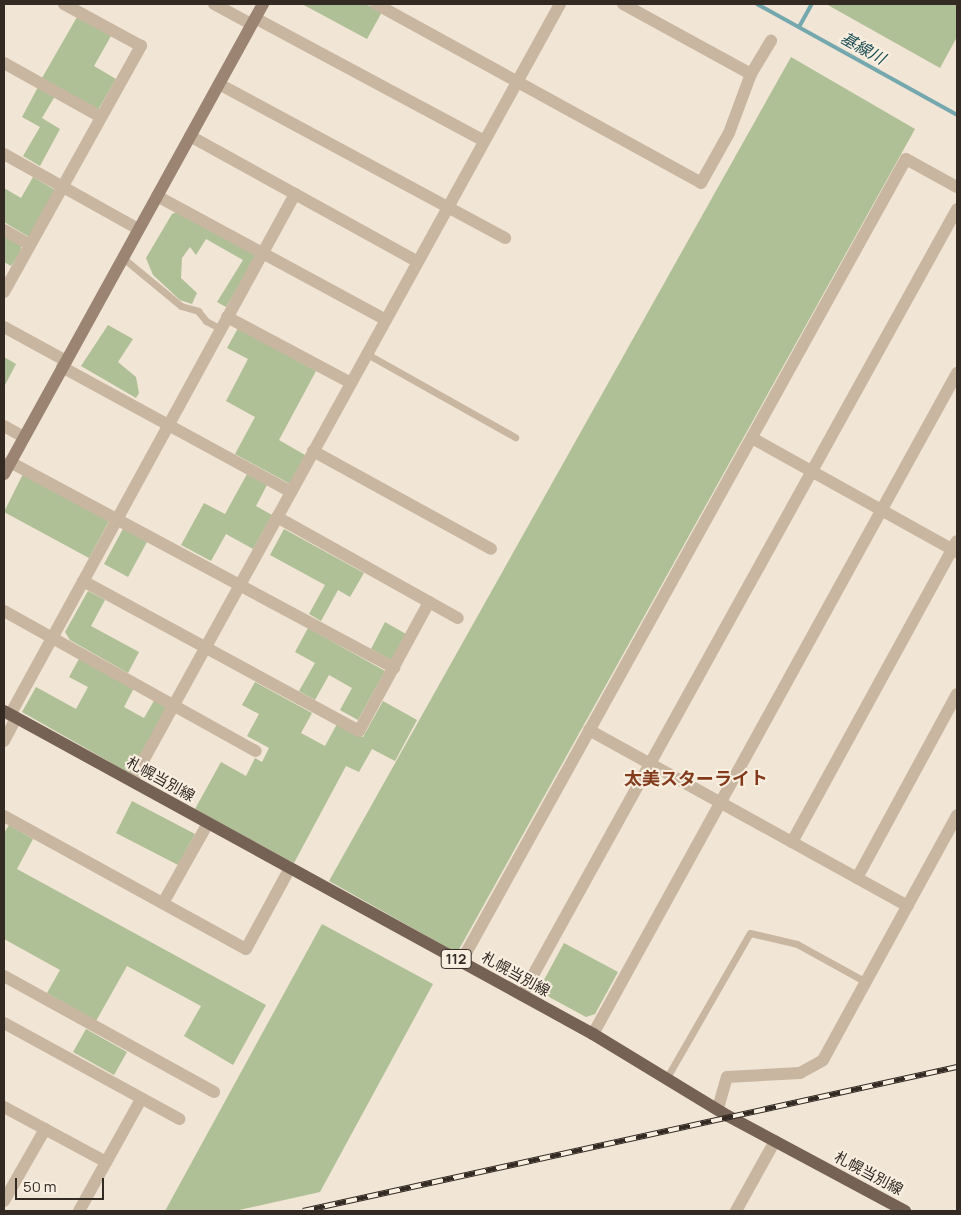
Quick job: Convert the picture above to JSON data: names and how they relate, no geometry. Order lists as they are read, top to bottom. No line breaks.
{"streets":{"main road":["札幌当別線","112"]},"districts":["太美スターライト"],"water":["基線川"],"scale_bar":"50 m"}
